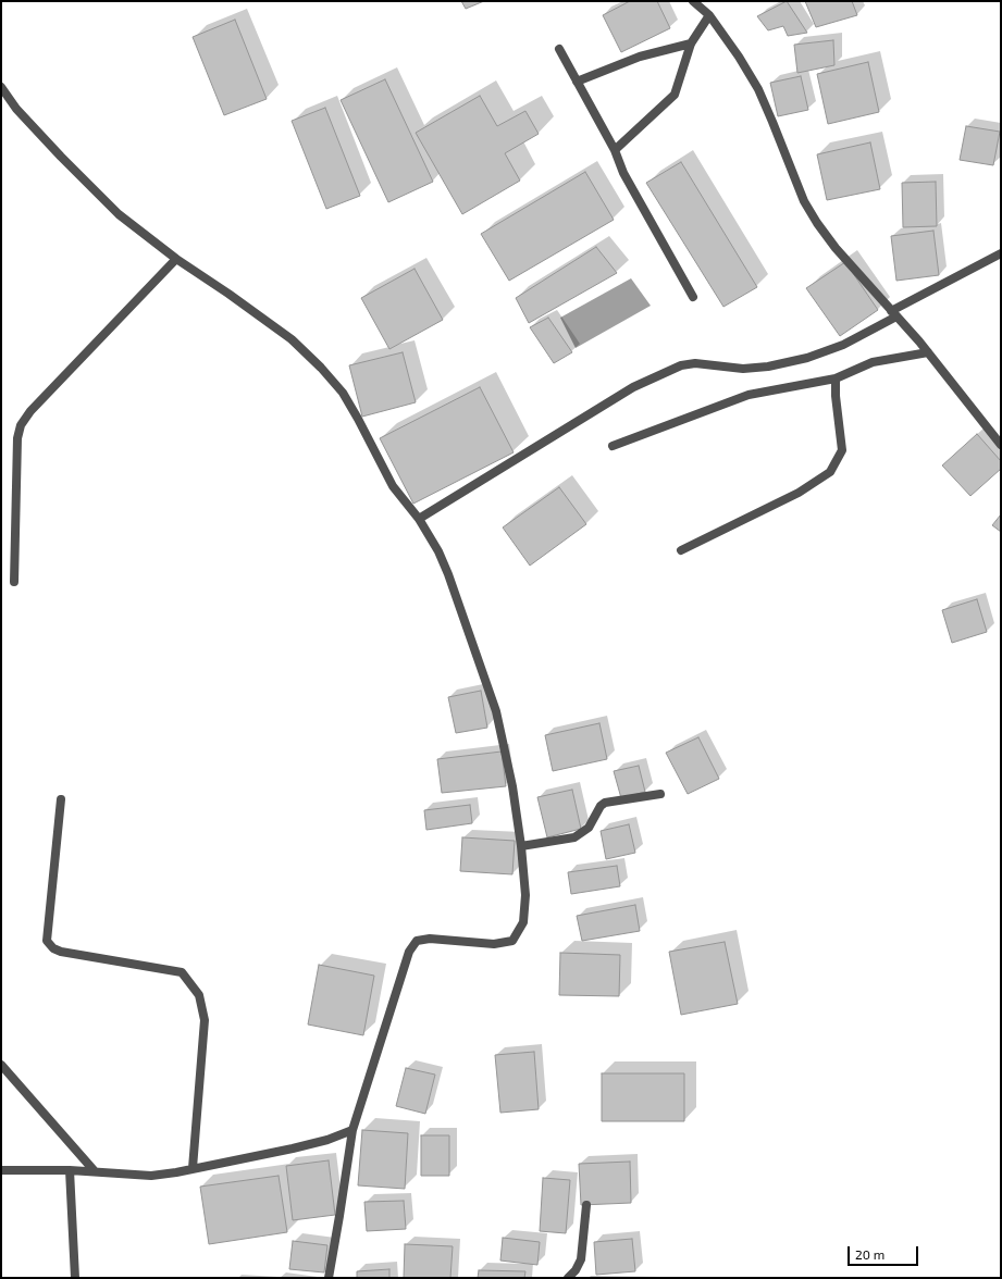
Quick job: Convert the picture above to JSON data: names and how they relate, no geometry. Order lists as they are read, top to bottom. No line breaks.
{"scale_bar":"20 m"}
